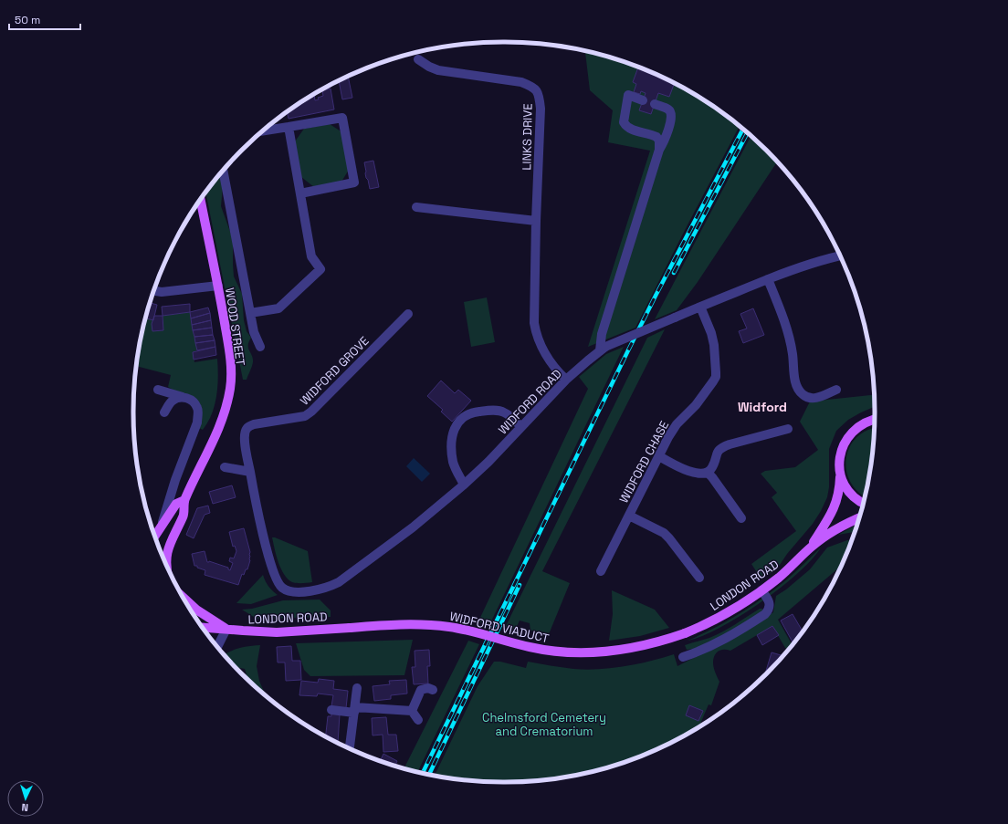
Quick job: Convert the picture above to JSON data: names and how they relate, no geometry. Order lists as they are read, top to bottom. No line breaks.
{"streets":{"main road":["WOOD STREET","LONDON ROAD","WIDFORD VIADUCT"],"street":["LINKS DRIVE","WIDFORD GROVE","WIDFORD ROAD","WIDFORD CHASE"]},"crossings":[["LINKS DRIVE","WIDFORD ROAD"],["WIDFORD GROVE","WIDFORD ROAD"],["WIDFORD ROAD","WIDFORD CHASE"],["LONDON ROAD","WIDFORD VIADUCT"]],"districts":["Widford"],"parks":["Chelmsford Cemetery and Crematorium"],"scale_bar":"50 m","north":"bottom"}
